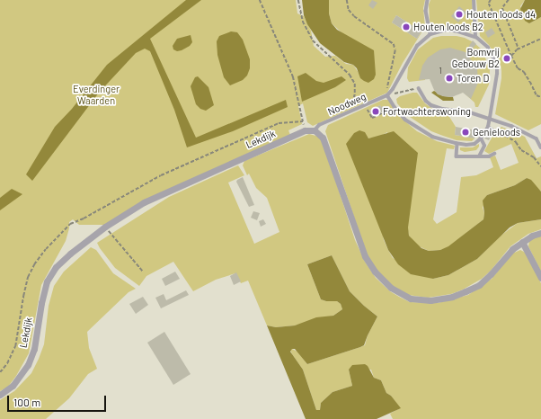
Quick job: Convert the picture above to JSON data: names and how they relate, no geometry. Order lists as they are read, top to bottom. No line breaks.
{"streets":{"street":["Lekdijk"],"lane":["Noodweg"]},"crossings":[["Noodweg","Lekdijk"]],"parks":["Everdinger Waarden"],"places":["Houten loods d4","Houten loods B2","Bomvrij Gebouw B2","Toren D","Fortwachterswoning","Genieloods"],"house_numbers":["1"],"scale_bar":"100 m"}
